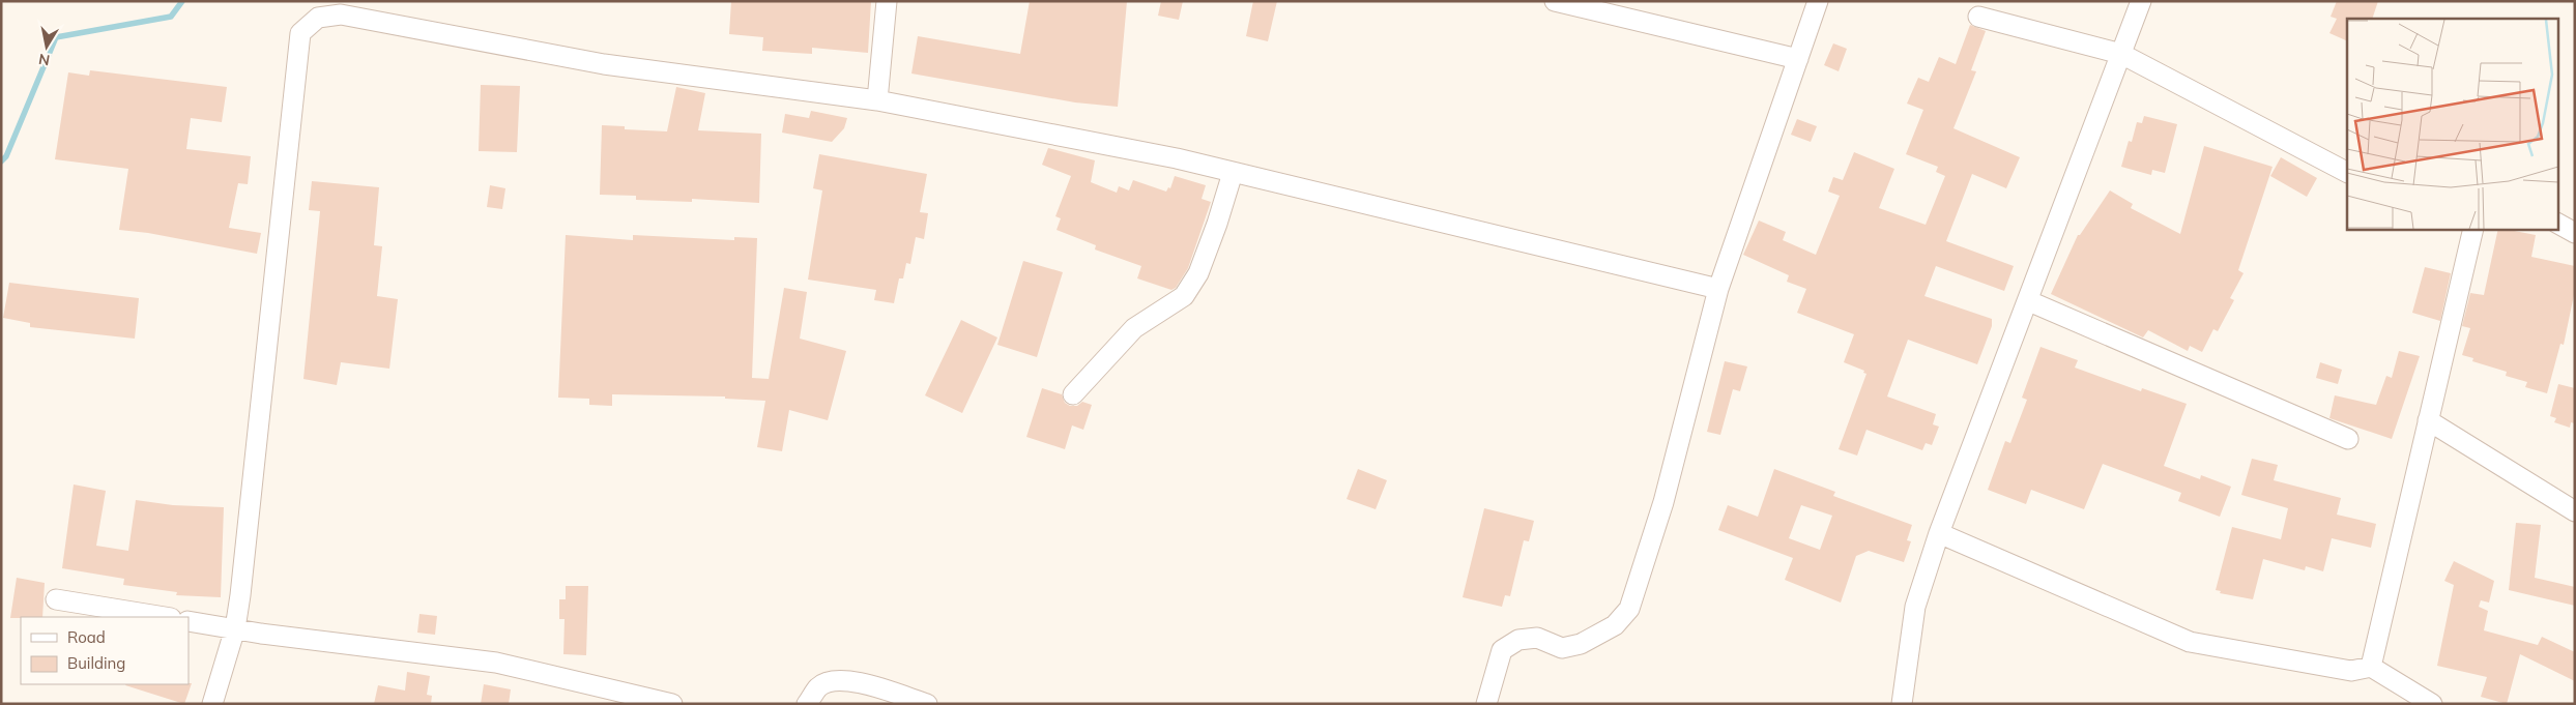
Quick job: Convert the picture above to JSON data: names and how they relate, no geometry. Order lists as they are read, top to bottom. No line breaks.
{"legend":["Road","Building"],"north":"bottom"}
